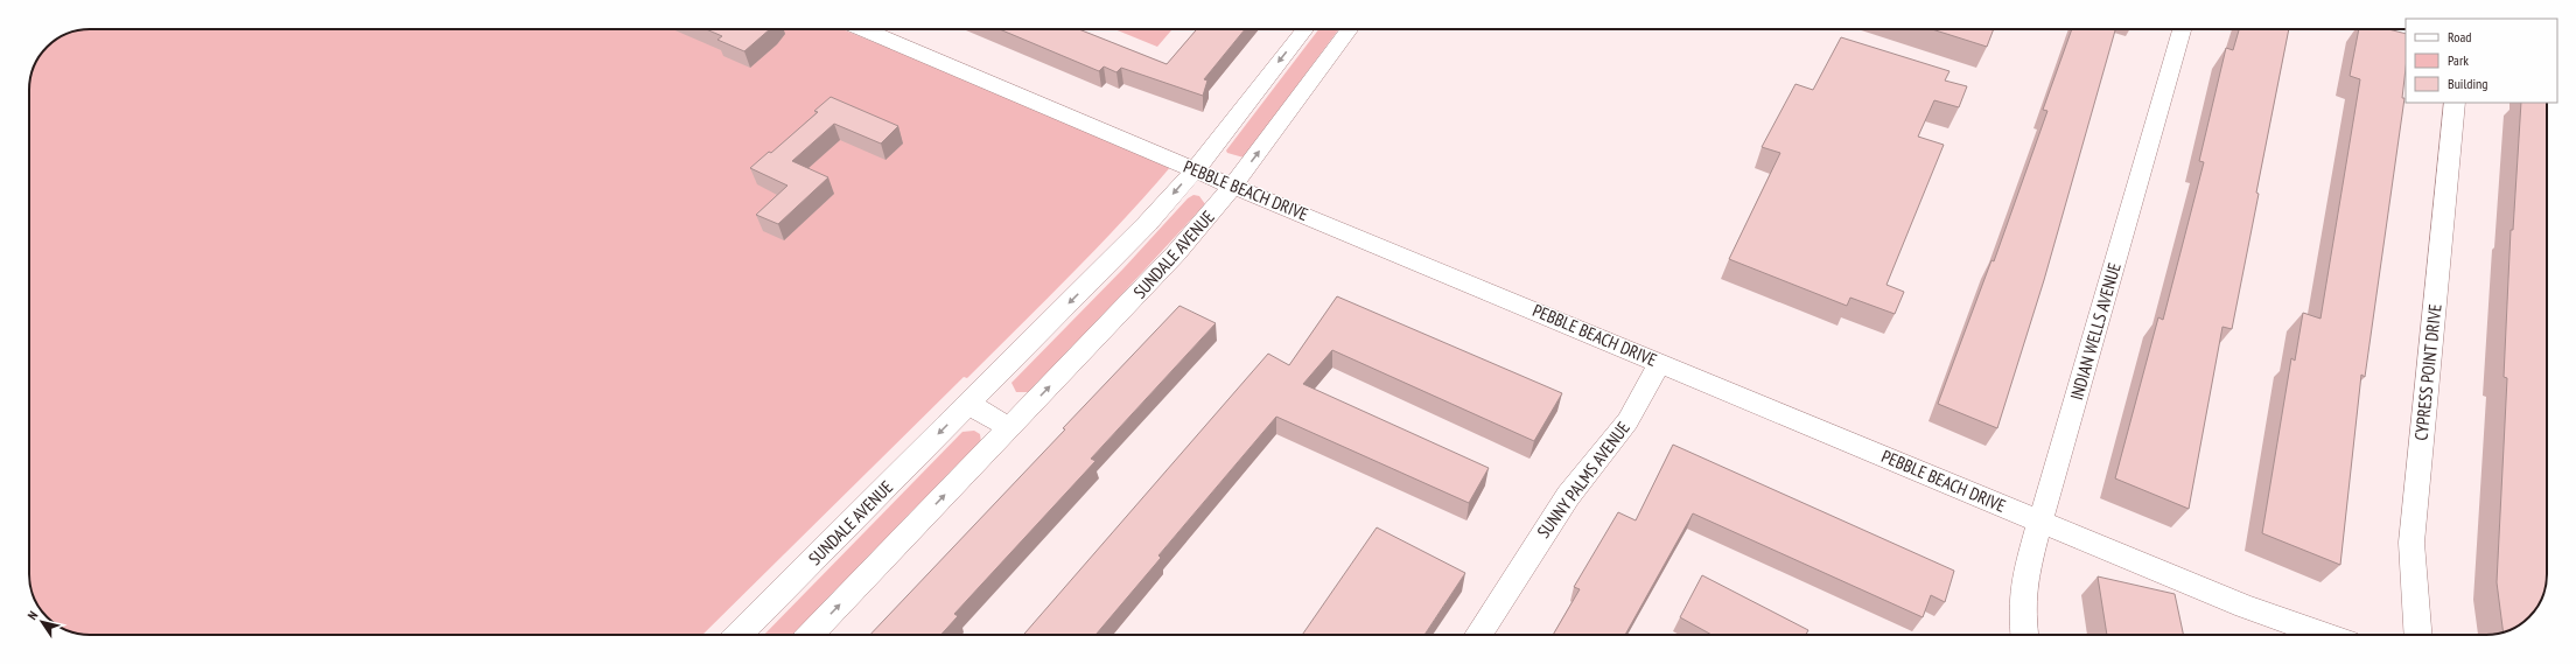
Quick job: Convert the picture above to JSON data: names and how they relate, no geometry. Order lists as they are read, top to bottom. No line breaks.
{"streets":{"street":["PEBBLE BEACH DRIVE","SUNDALE AVENUE","INDIAN WELLS AVENUE","CYPRESS POINT DRIVE","SUNNY PALMS AVENUE"]},"crossings":[["PEBBLE BEACH DRIVE","SUNDALE AVENUE"],["PEBBLE BEACH DRIVE","INDIAN WELLS AVENUE"],["PEBBLE BEACH DRIVE","SUNNY PALMS AVENUE"]],"legend":["Road","Park","Building"],"north":"top left"}
